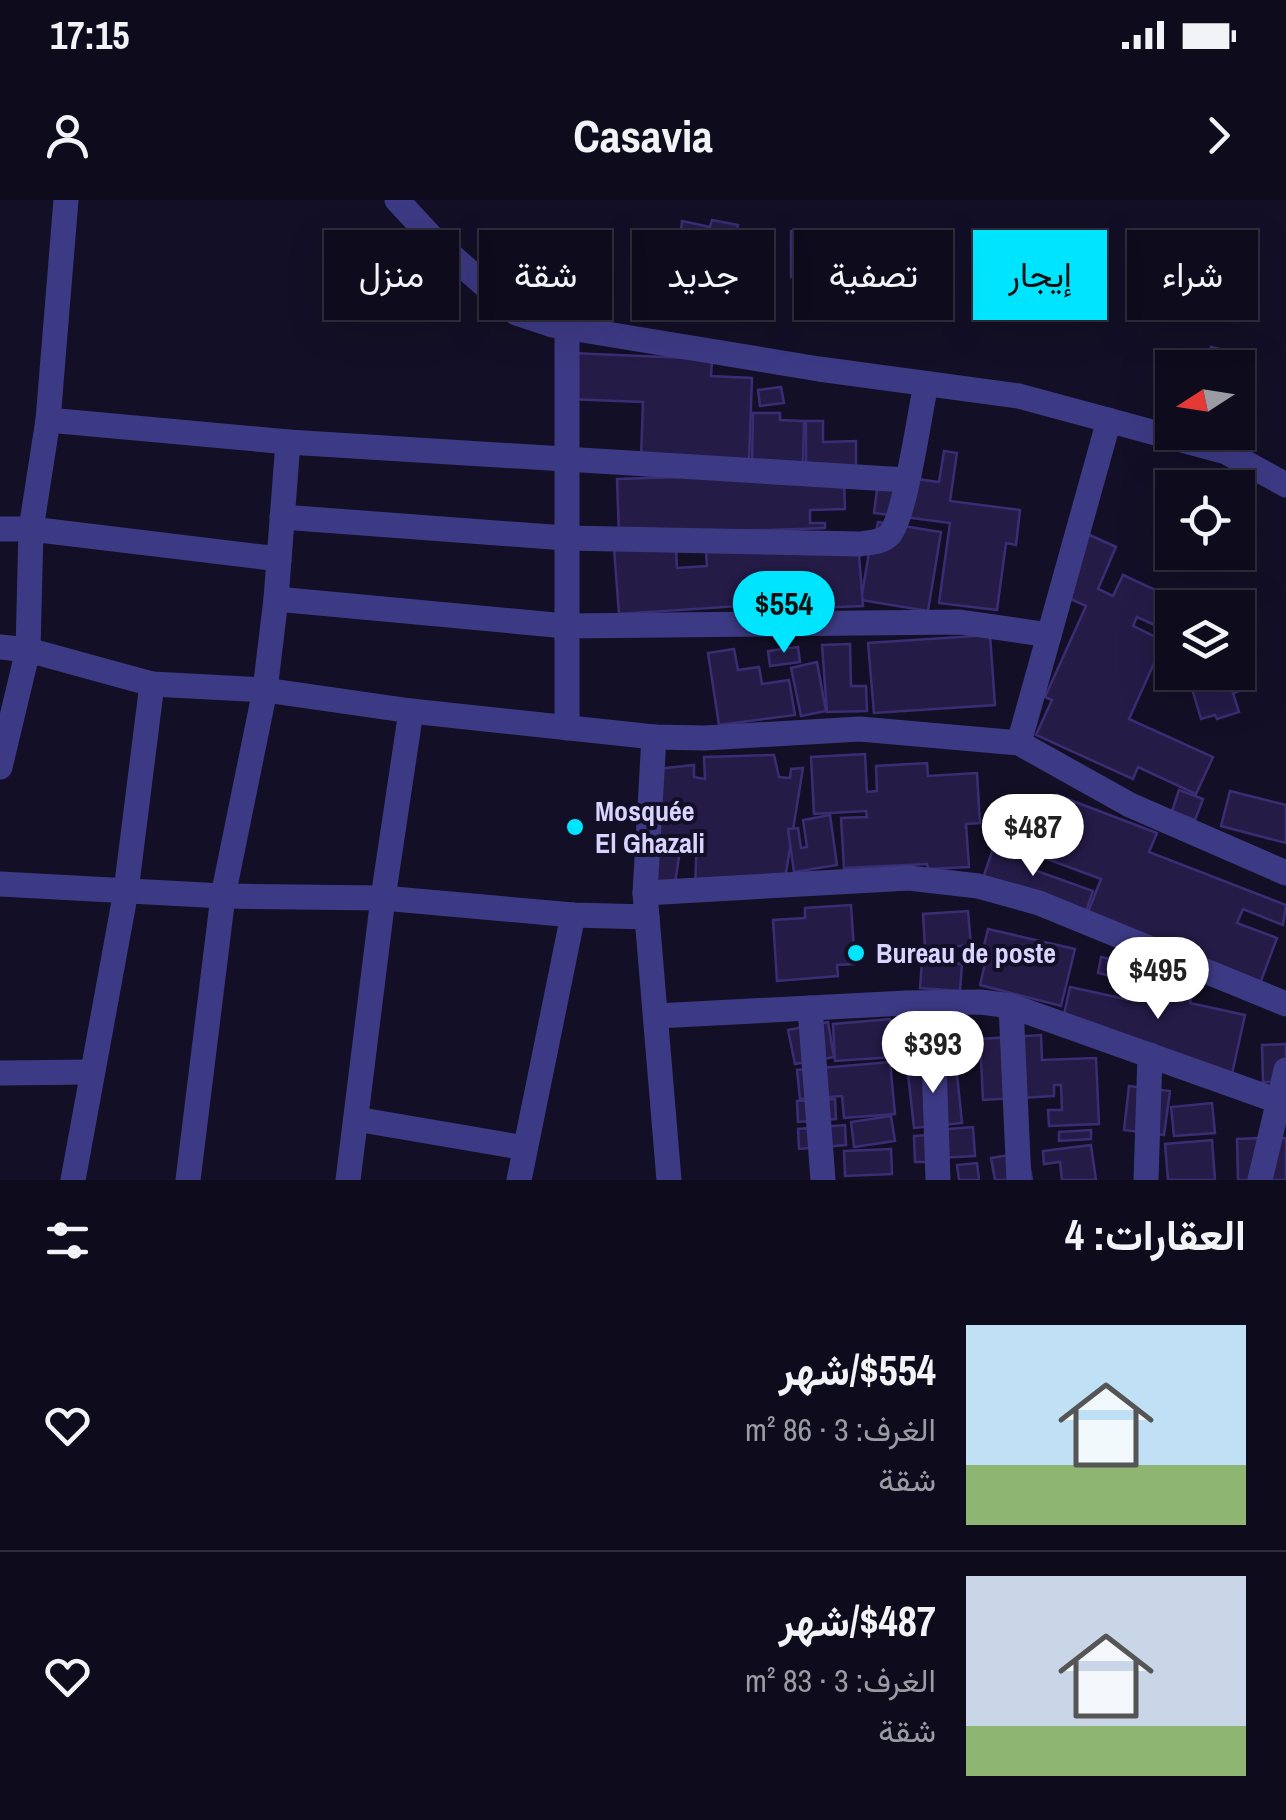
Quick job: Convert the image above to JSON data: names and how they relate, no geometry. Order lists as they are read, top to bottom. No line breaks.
{"places":["Mosquée El Ghazali","Bureau de poste"],"north":"left","page":{"status":"17:15","header":"Casavia","chip":["شراء","إيجار","تصفية","جديد","شقة","منزل"],"price":["$554","$487","$495","$393"],"heading":"العقارات: 4","list":[{"name":"$554/شهر","note":"الغرف: 3 · 86 m² · شقة"},{"name":"$487/شهر","note":"الغرف: 3 · 83 m² · شقة"}]}}
